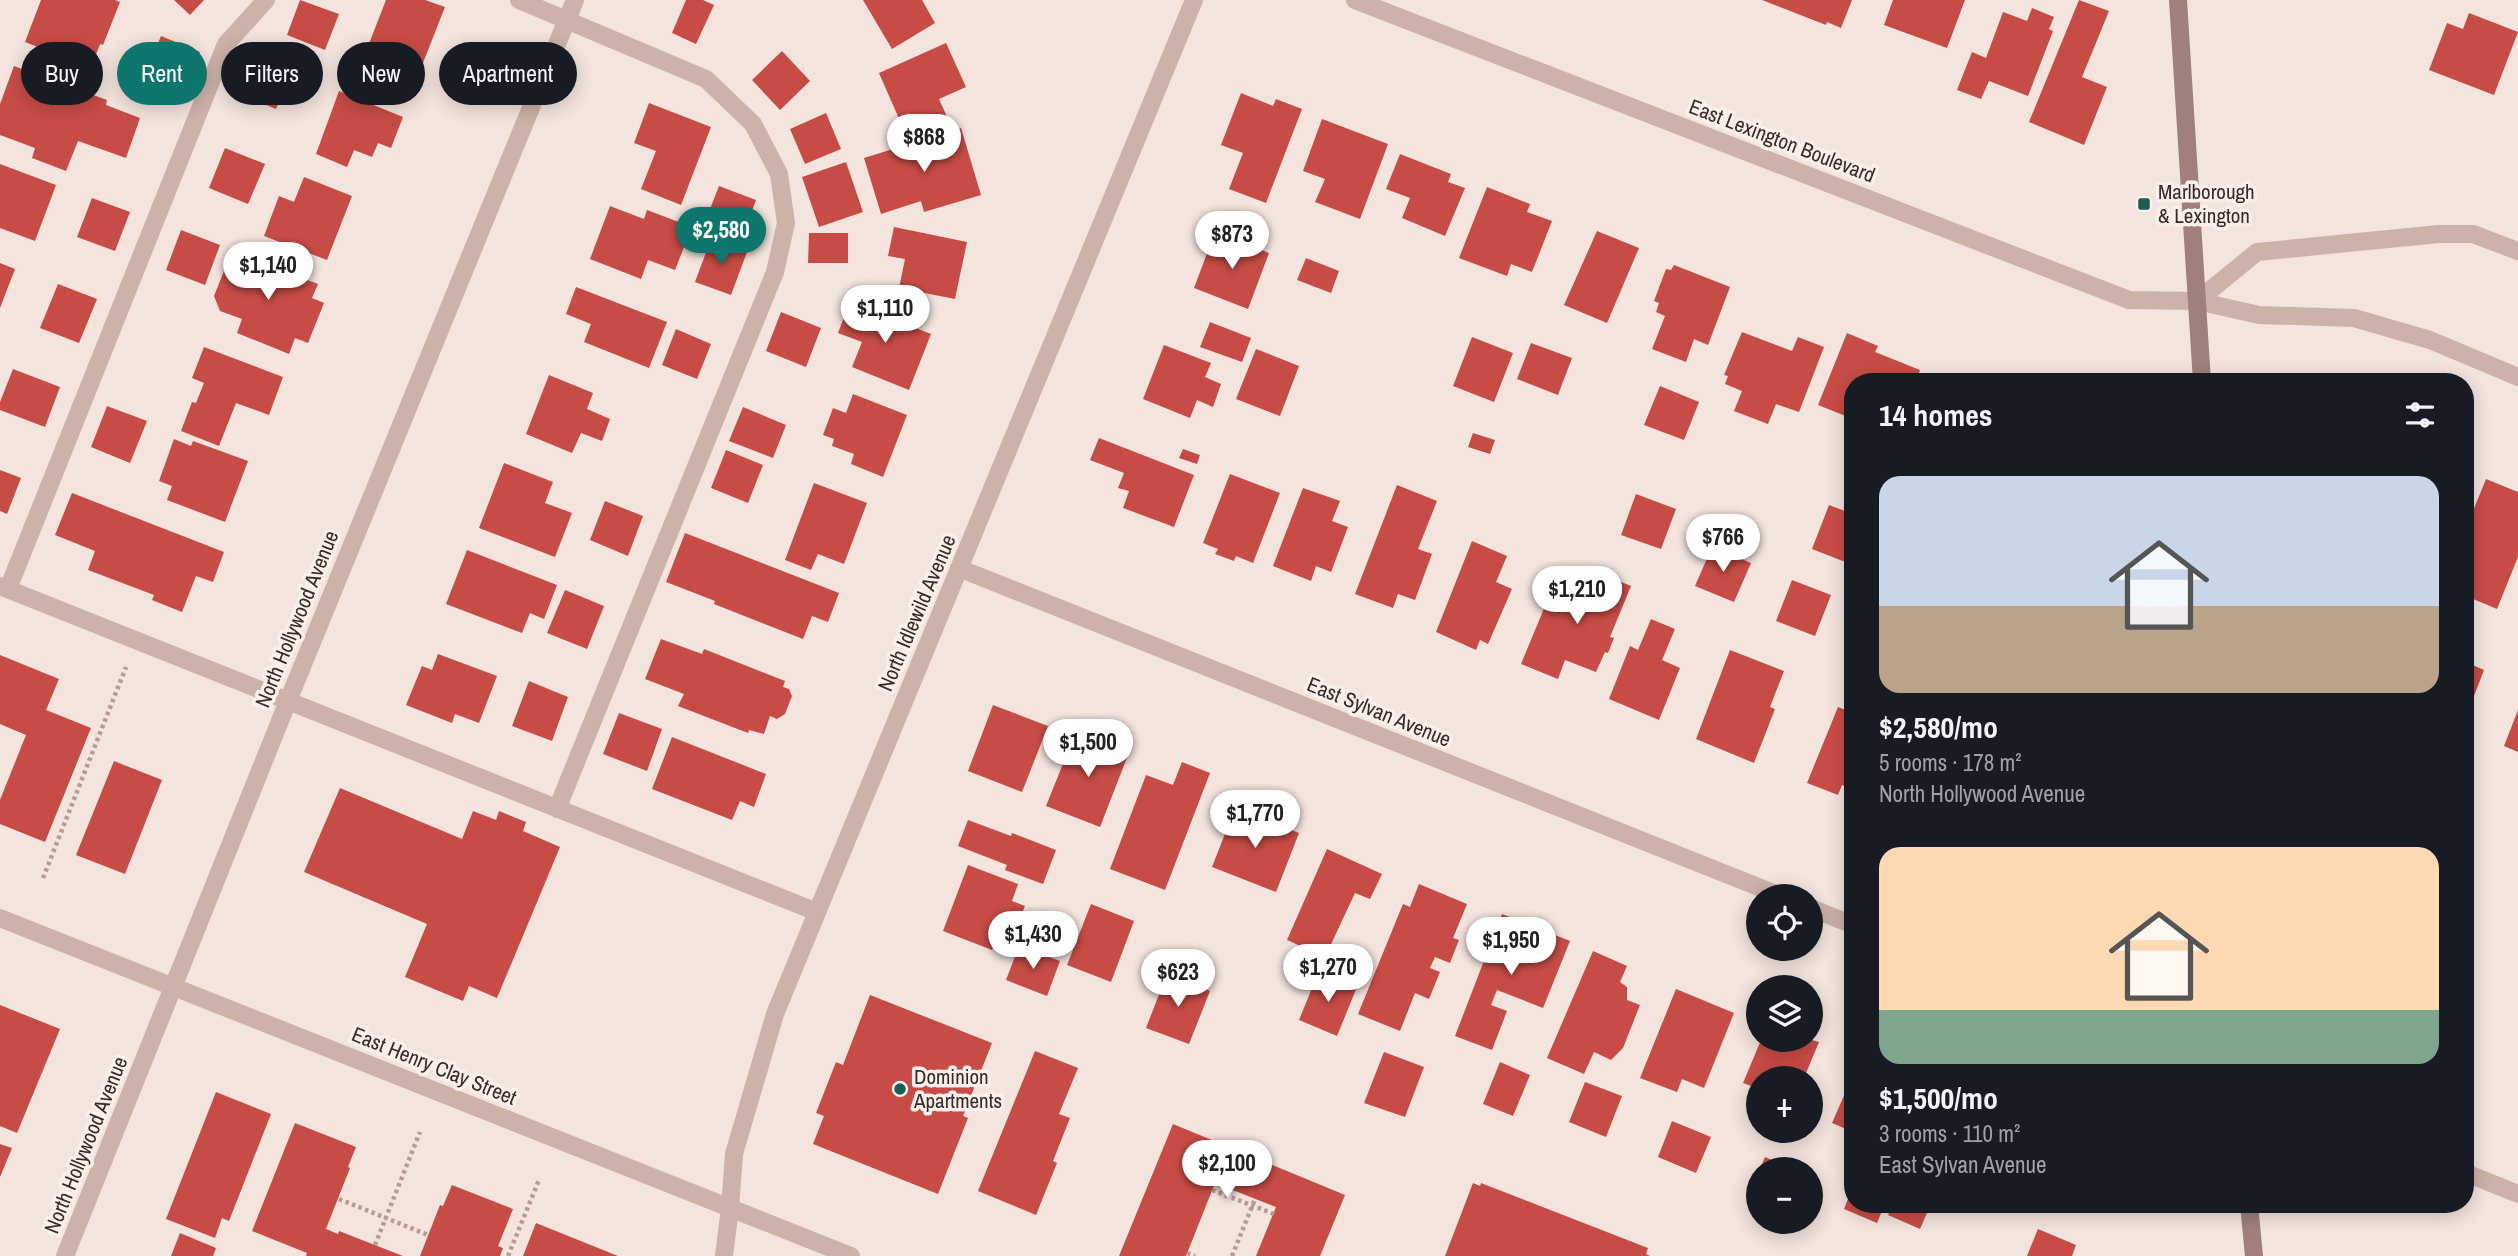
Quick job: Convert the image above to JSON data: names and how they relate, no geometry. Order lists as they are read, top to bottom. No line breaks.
{"streets":{"street":["East Lexington Boulevard","North Idlewild Avenue","North Hollywood Avenue","East Sylvan Avenue","East Henry Clay Street"]},"crossings":[["North Idlewild Avenue","East Sylvan Avenue"],["North Idlewild Avenue","East Henry Clay Street"],["North Hollywood Avenue","East Henry Clay Street"]],"places":{"transit":["Marlborough & Lexington"],"other":["Dominion Apartments"]},"page":{"chip":["Buy","Rent","Filters","New","Apartment"],"price":["$868","$2,580","$873","$1,140","$1,110","$766","$1,210","$1,500","$1,770","$1,430","$1,950","$1,270","$623","$2,100"],"heading":"14 homes","list":[{"name":"$2,580/mo","note":"5 rooms · 178 m² · North Hollywood Avenue"},{"name":"$1,500/mo","note":"3 rooms · 110 m² · East Sylvan Avenue"}],"map_buttons":["+","−"]}}
